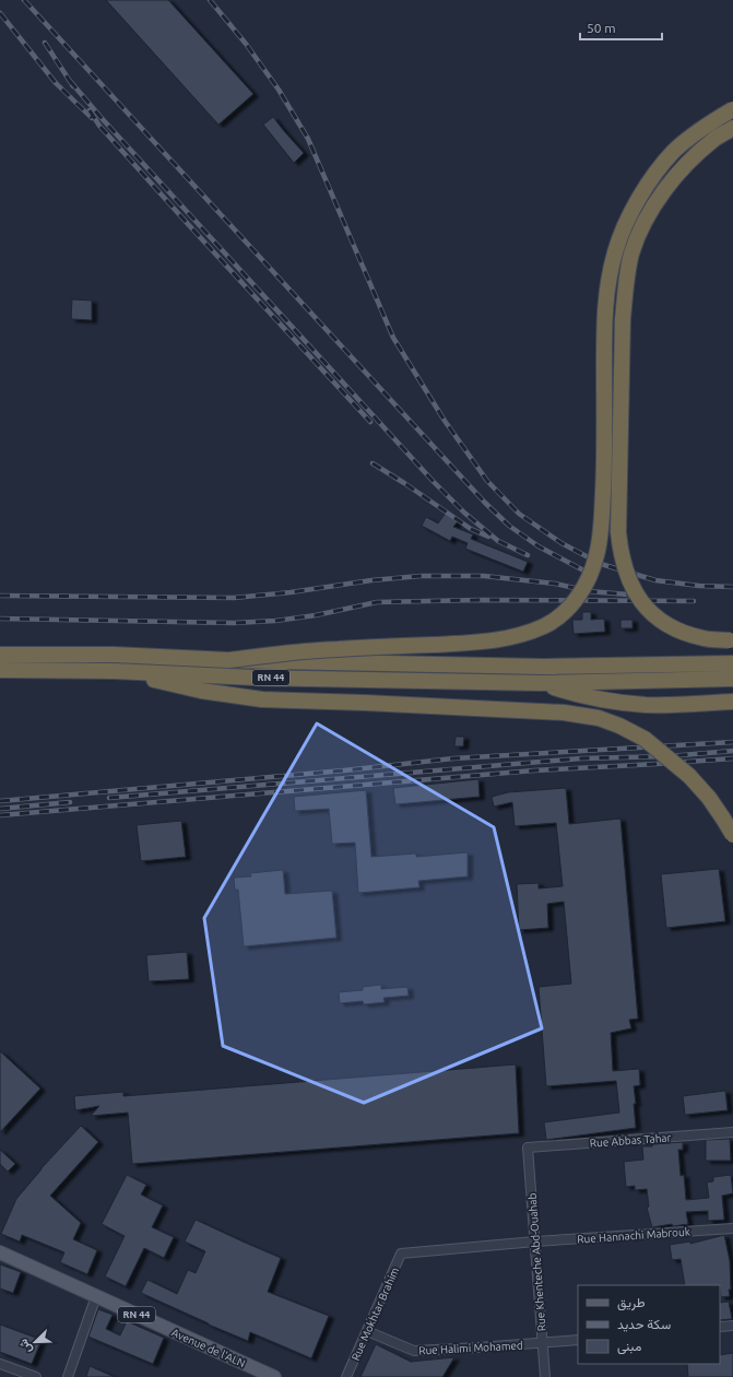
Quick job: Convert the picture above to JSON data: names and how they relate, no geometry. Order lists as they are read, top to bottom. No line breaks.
{"streets":{"highway":["RN 44"],"main road":["Avenue de l'ALN"],"street":["Rue Abbas Tahar","Rue Hannachi Mabrouk","Rue Khenteche Abd-Ouahab","Rue Mokhtar Brahim","Rue Halimi Mohamed"]},"crossings":[["Rue Abbas Tahar","Rue Khenteche Abd-Ouahab"],["Rue Hannachi Mabrouk","Rue Khenteche Abd-Ouahab"],["Rue Hannachi Mabrouk","Rue Mokhtar Brahim"],["Rue Khenteche Abd-Ouahab","Rue Mokhtar Brahim"],["Rue Khenteche Abd-Ouahab","Rue Halimi Mohamed"],["Rue Mokhtar Brahim","Rue Halimi Mohamed"]],"legend":["طريق","سكة حديد","مبنى"],"scale_bar":"50 m","north":"bottom left"}
